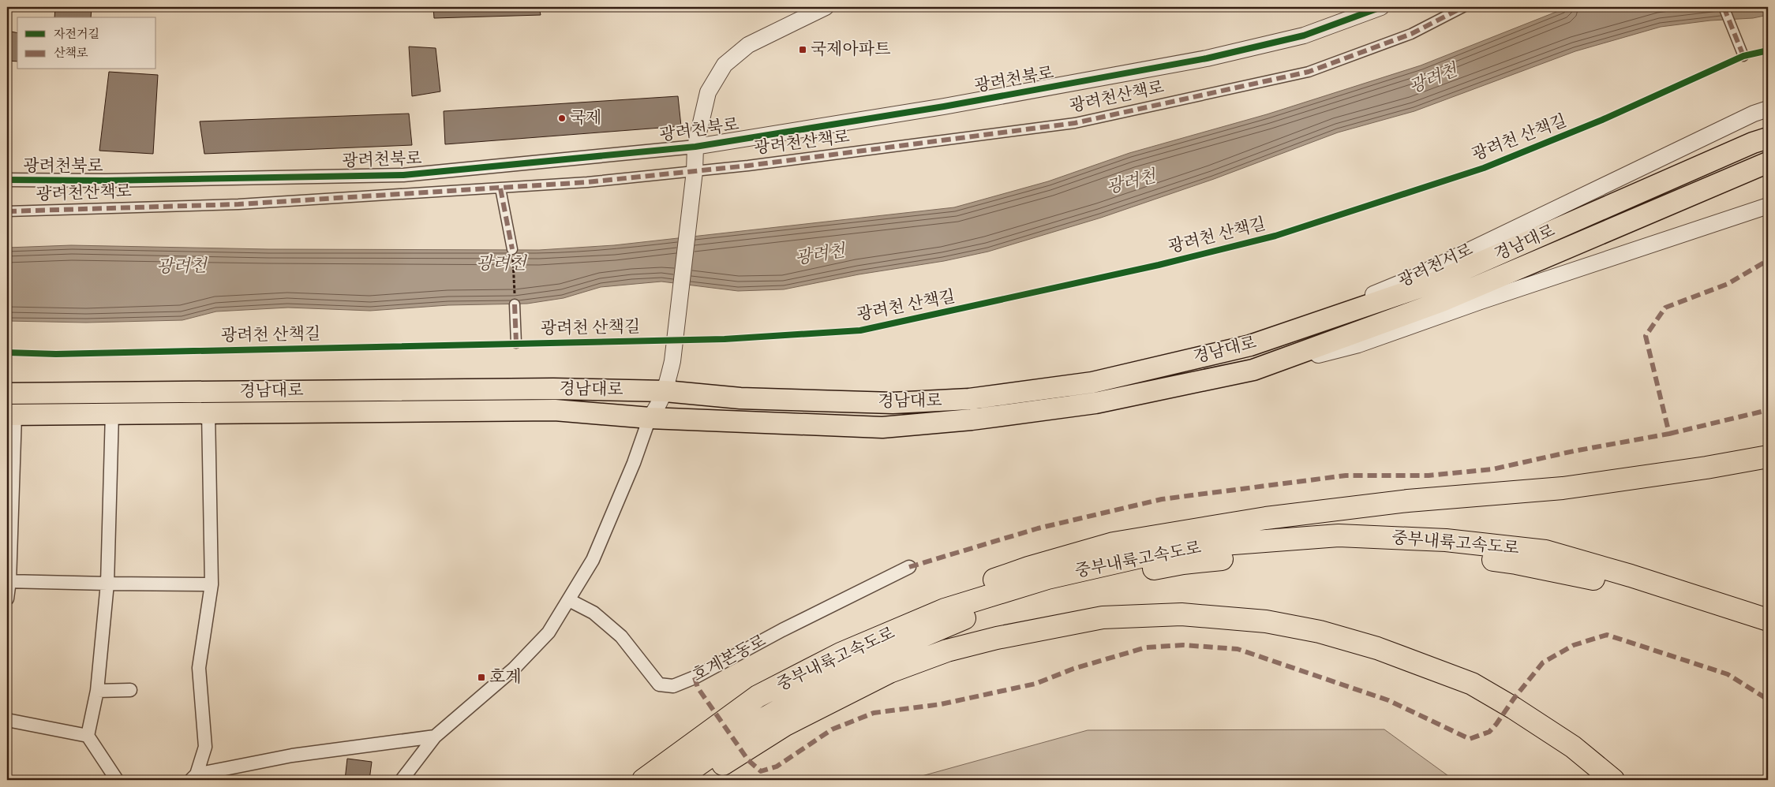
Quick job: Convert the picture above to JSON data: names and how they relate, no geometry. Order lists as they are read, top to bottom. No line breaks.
{"streets":{"highway":["경남대로","중부내륙고속도로"],"street":["광려천북로","광려천산책로","광려천서로","호계본동로"],"cycle path":["광려천 산책길"]},"crossings":[["경남대로","광려천서로"]],"water":["광려천"],"places":{"transit":["국제아파트","호계"],"other":["국제"]},"legend":["자전거길","산책로"]}
